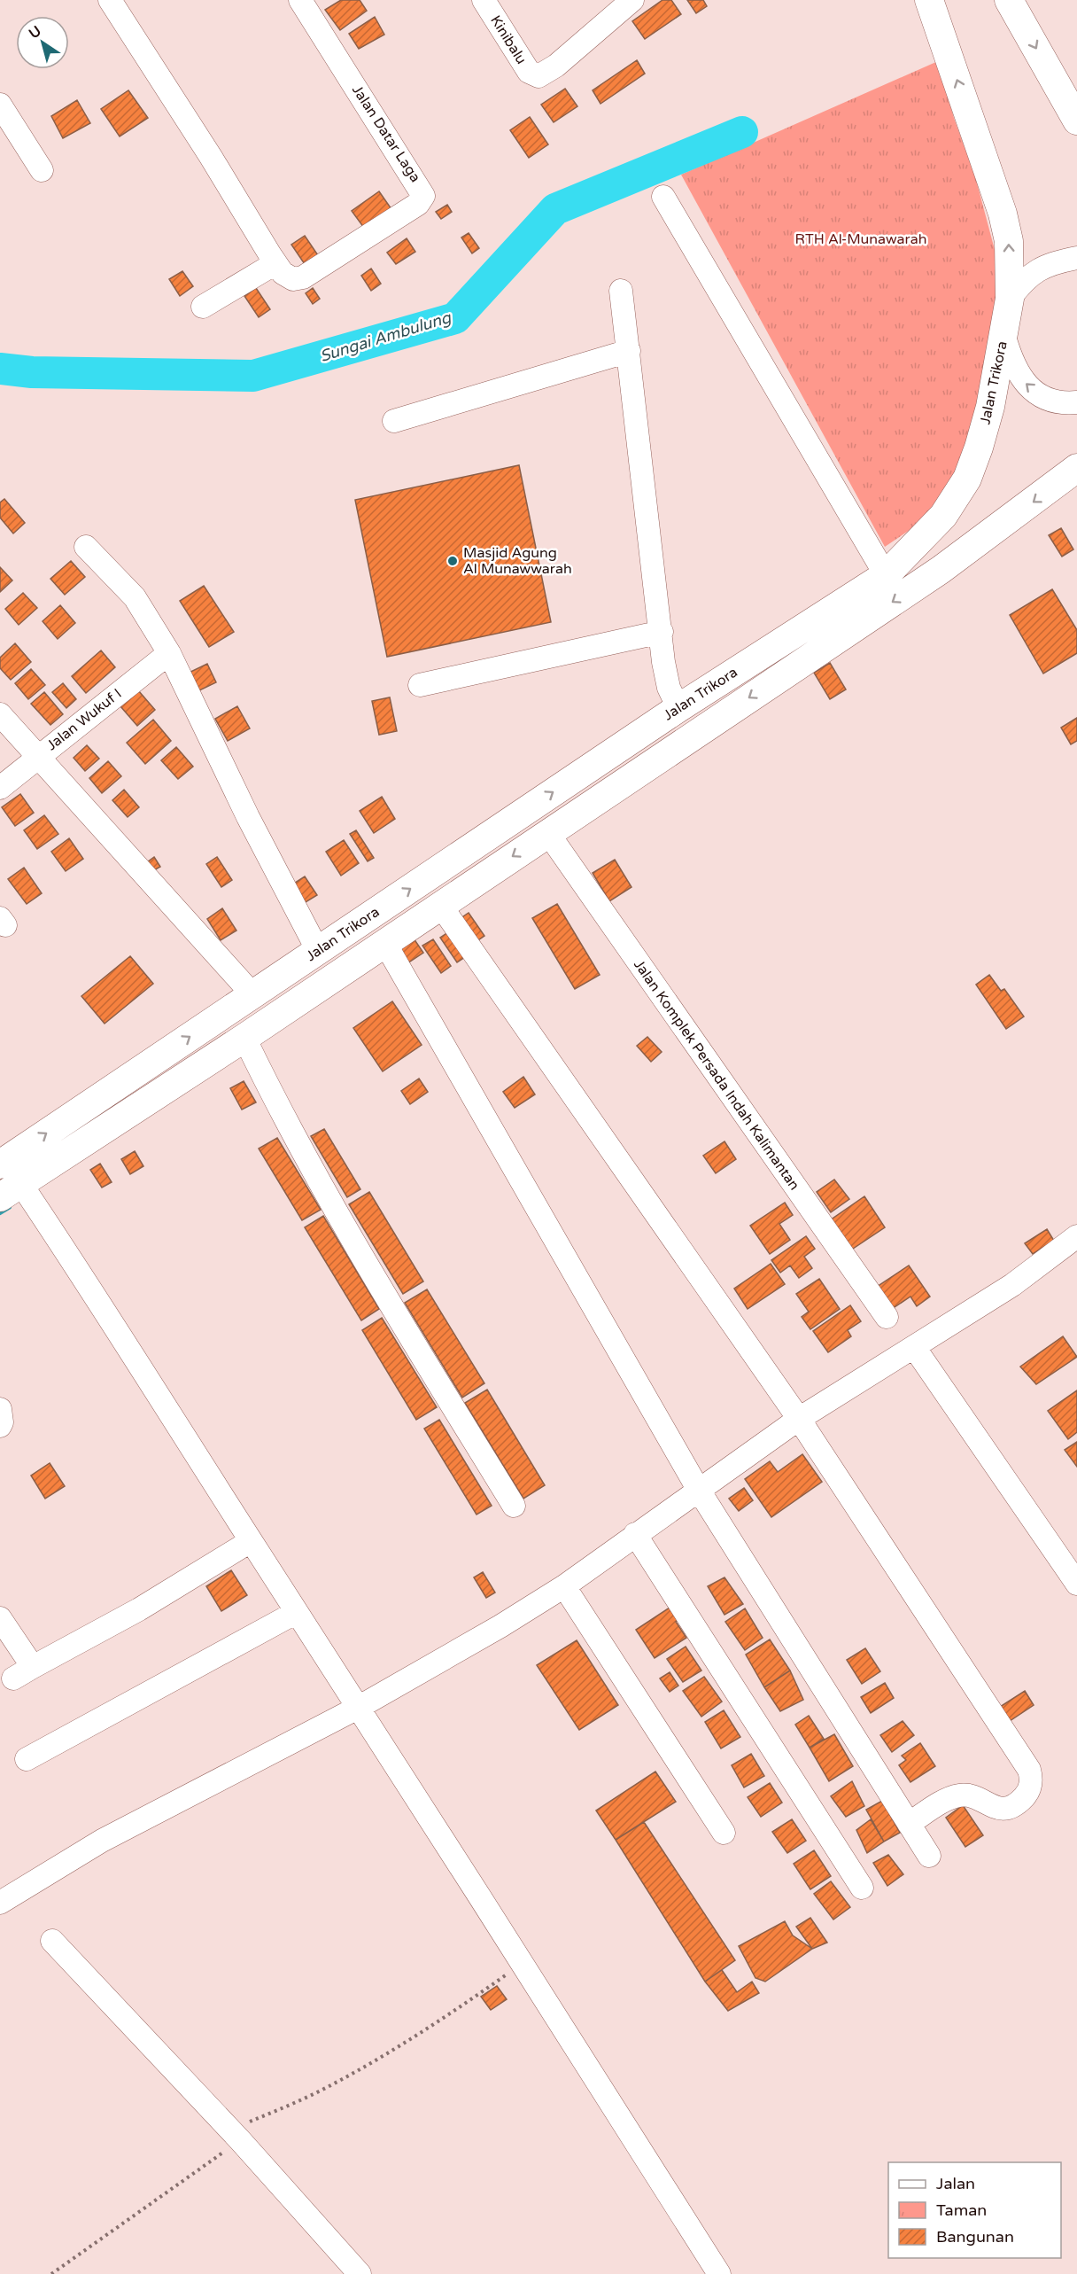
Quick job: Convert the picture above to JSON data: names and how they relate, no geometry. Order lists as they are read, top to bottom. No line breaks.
{"streets":{"main road":["Jalan Trikora"],"street":["Kinibalu","Jalan Datar Laga","Jalan Wukuf I","Jalan Komplek Persada Indah Kalimantan"]},"crossings":[["Jalan Trikora","Jalan Komplek Persada Indah Kalimantan"]],"water":["Sungai Ambulung"],"parks":["RTH Al-Munawarah"],"places":["Masjid Agung Al Munawwarah"],"legend":["Jalan","Taman","Bangunan"],"north":"top left"}
